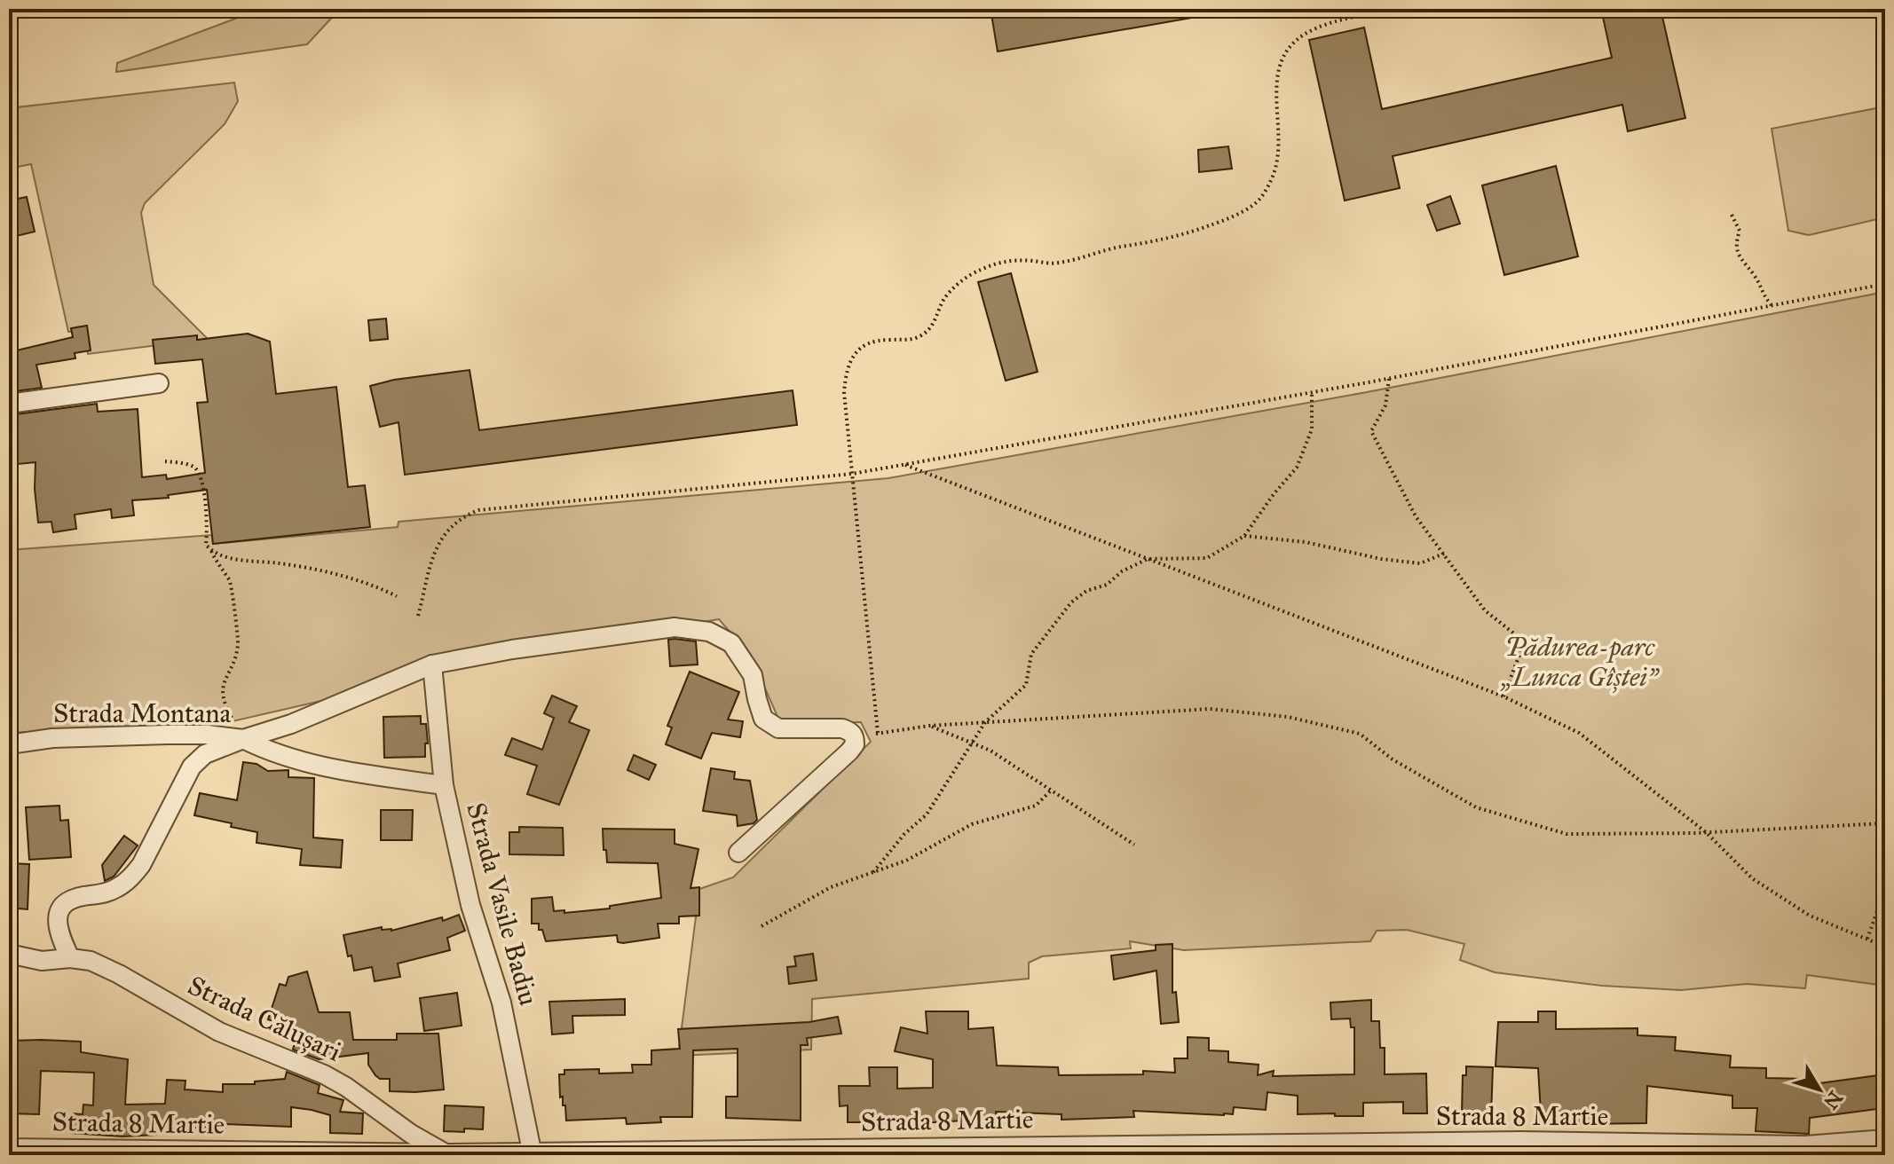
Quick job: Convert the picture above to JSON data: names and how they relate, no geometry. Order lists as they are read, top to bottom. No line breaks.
{"streets":{"street":["Strada Montana","Strada Vasile Badiu","Strada Călușari","Strada 8 Martie"]},"crossings":[["Strada Montana","Strada Vasile Badiu"],["Strada Vasile Badiu","Strada 8 Martie"],["Strada Călușari","Strada 8 Martie"]],"parks":["Pădurea-parc „Lunca Gîștei”"],"north":"bottom right"}
